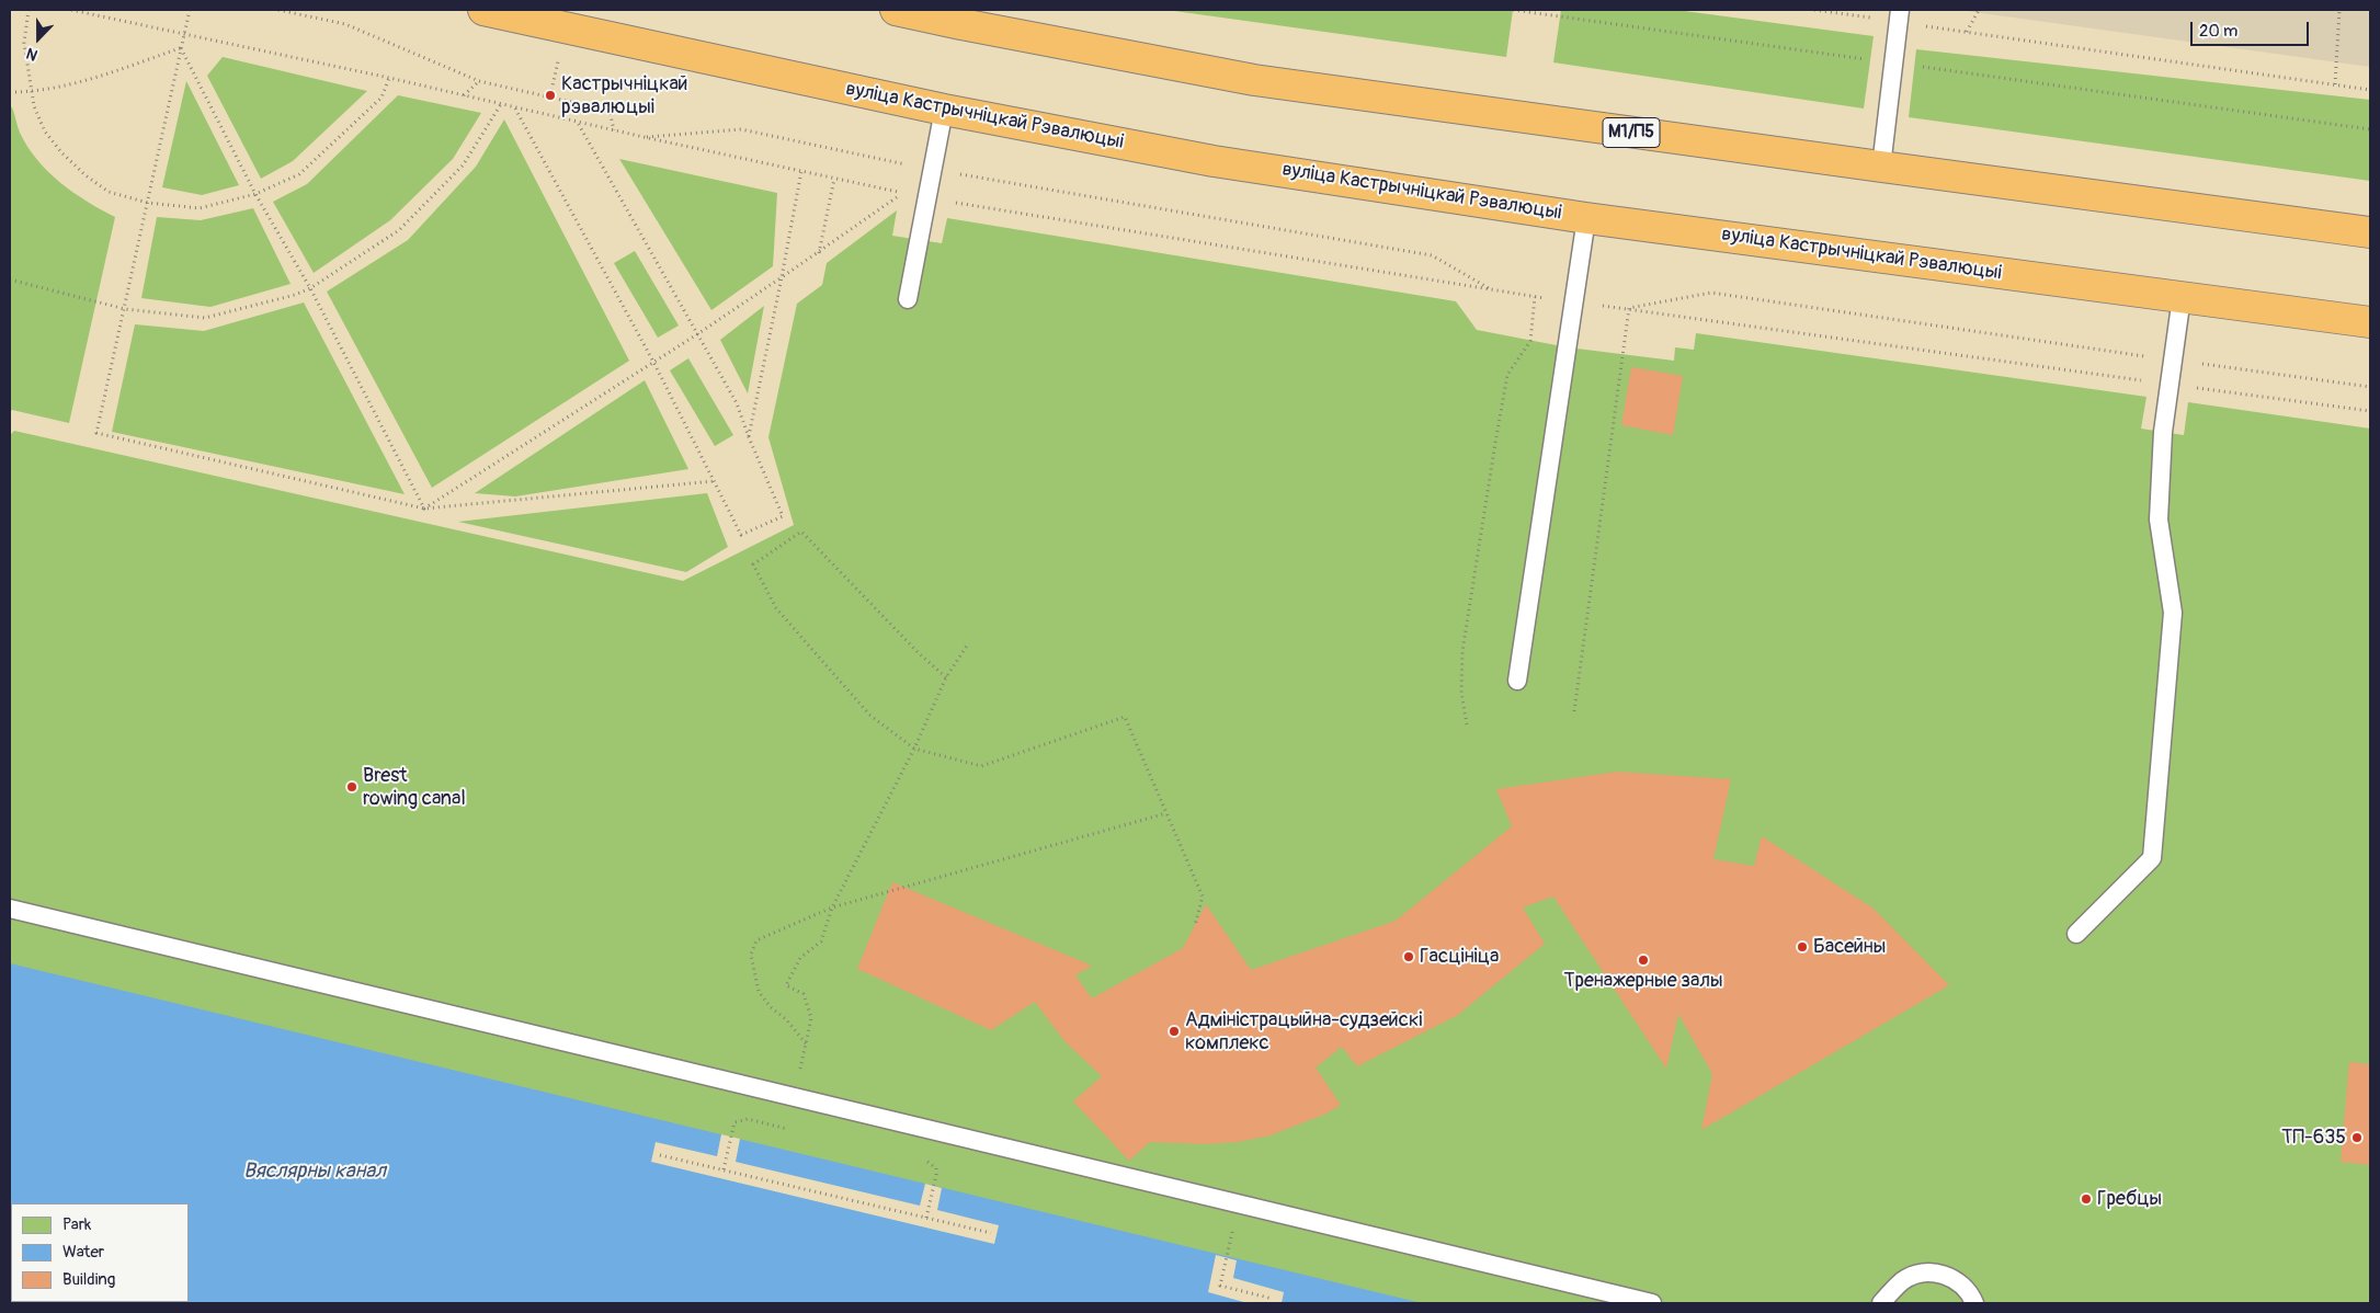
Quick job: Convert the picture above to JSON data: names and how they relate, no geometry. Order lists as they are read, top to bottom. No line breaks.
{"streets":{"highway":["вуліца Кастрычніцкай Рэвалюцыі","М1/П5"]},"water":["Вяслярны канал"],"places":["Кастрычніцкай рэвалюцыі","Brest rowing canal","Басейны","Гасцініца","Тренажерные залы","Адміністрацыйна-судзейскі комплекс","ТП-635","Гребцы"],"legend":["Park","Water","Building"],"scale_bar":"20 m","north":"bottom"}
